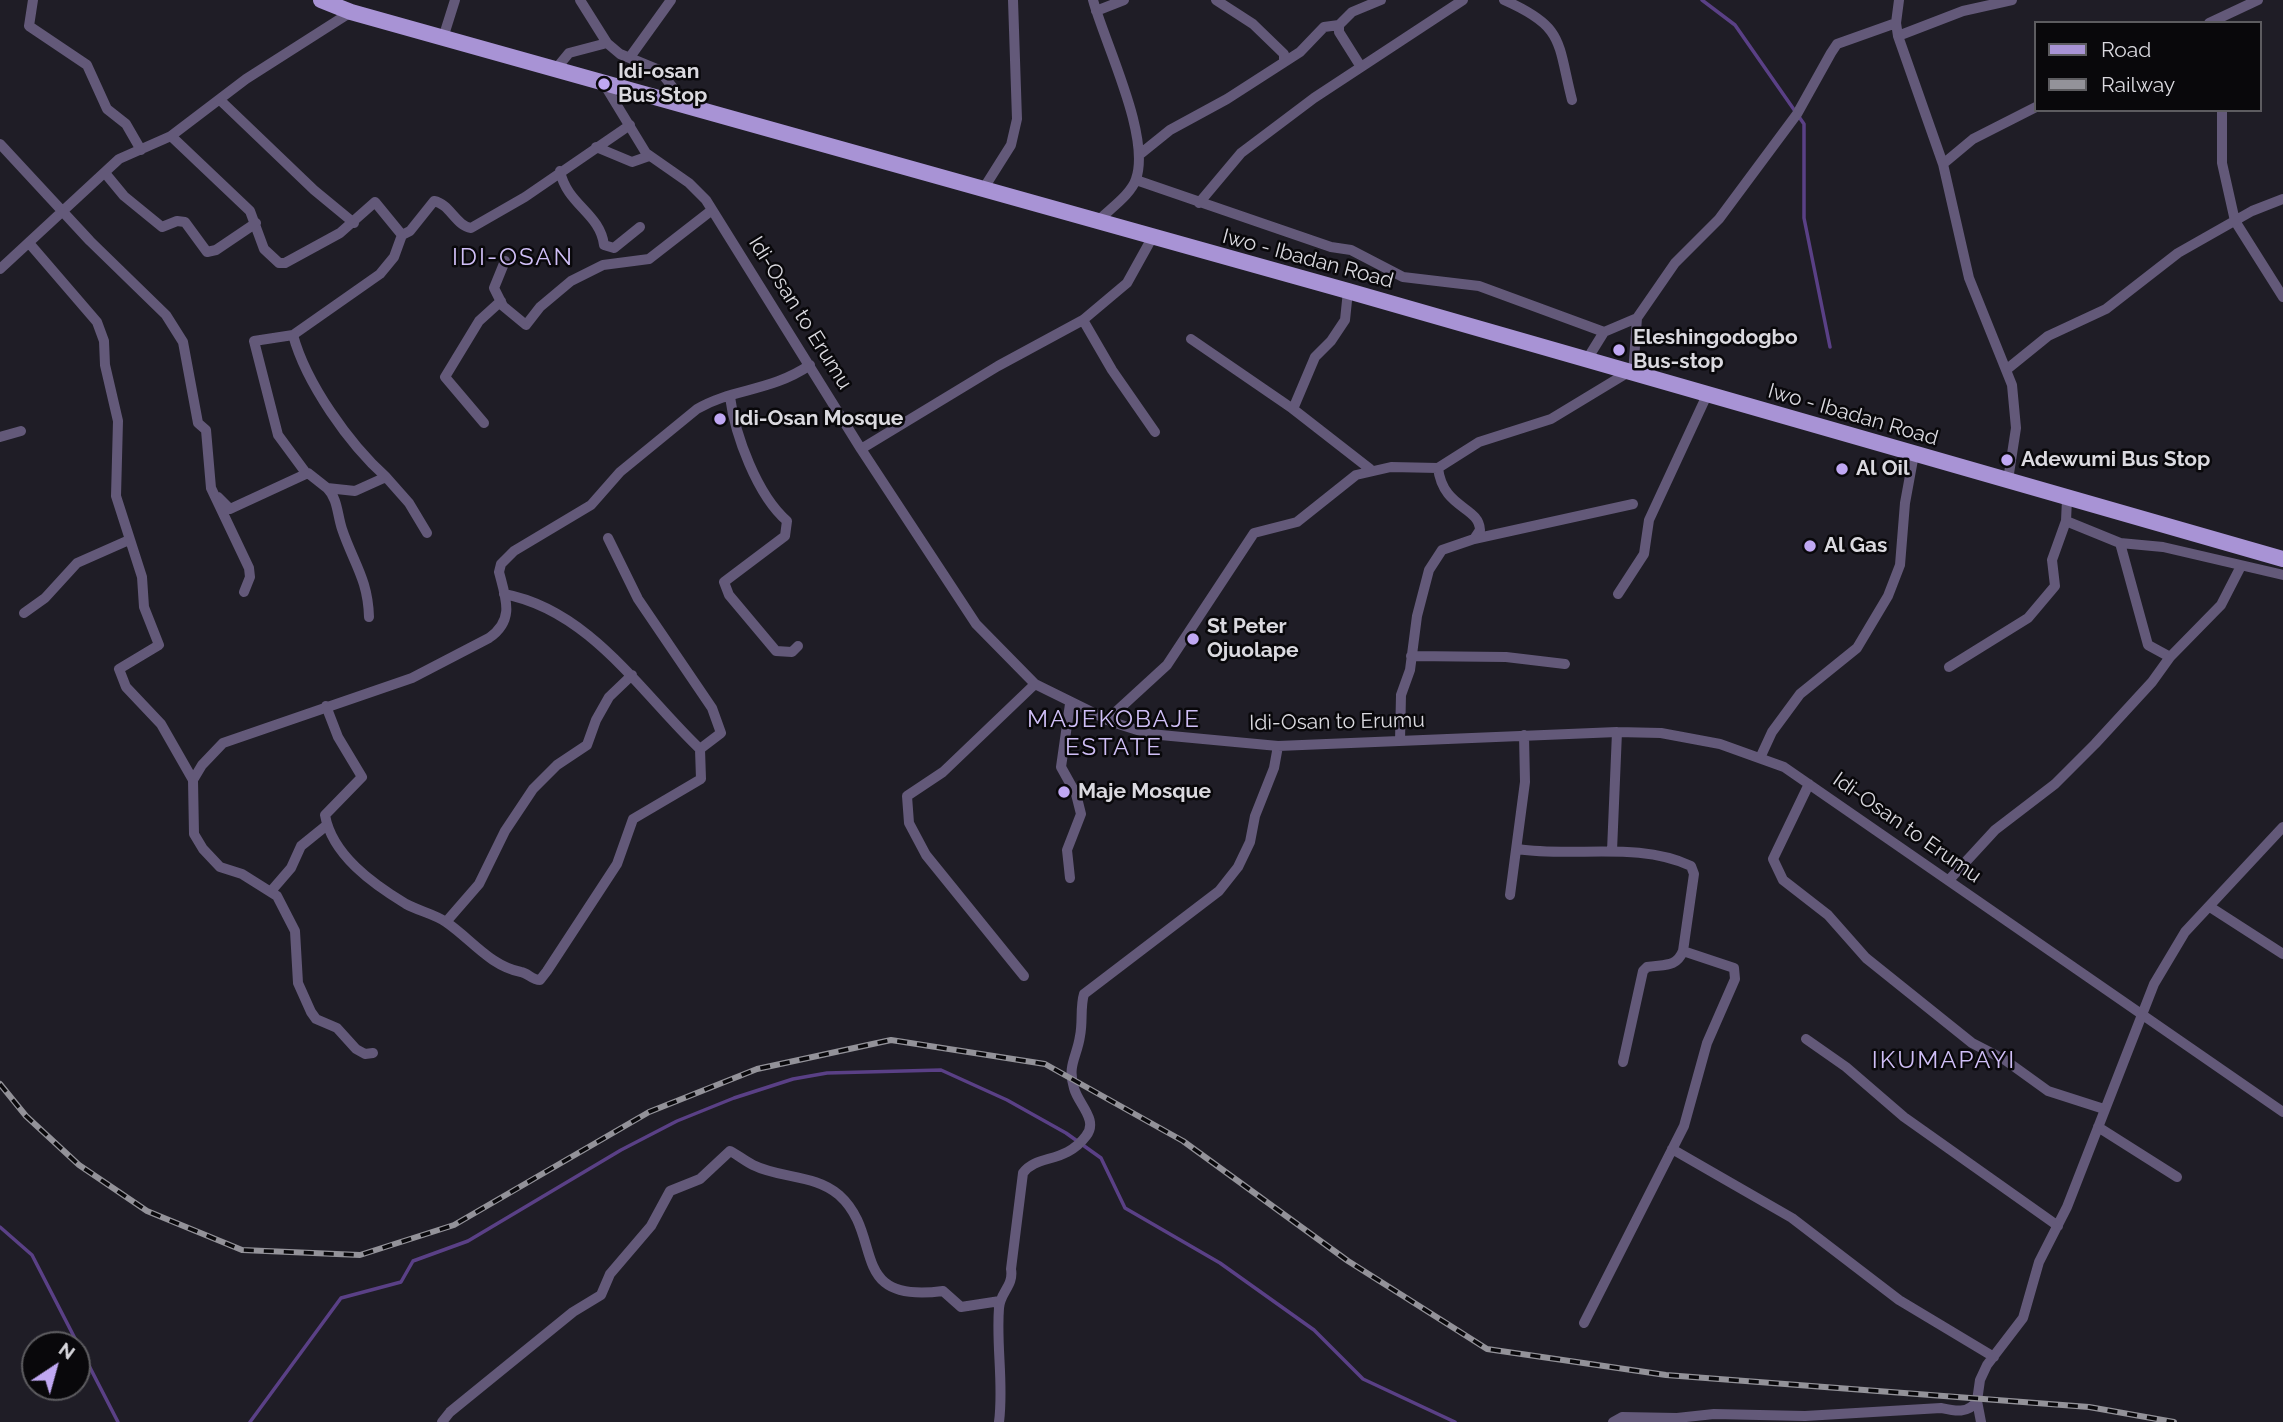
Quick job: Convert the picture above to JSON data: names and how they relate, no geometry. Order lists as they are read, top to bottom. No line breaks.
{"streets":{"main road":["Iwo - Ibadan Road"],"street":["Idi-Osan to Erumu"]},"crossings":[["Iwo - Ibadan Road","Idi-Osan to Erumu"]],"districts":["IDI-OSAN","MAJEKOBAJE ESTATE","IKUMAPAYI"],"places":["Idi-osan Bus Stop","Eleshingodogbo Bus-stop","Idi-Osan Mosque","Adewumi Bus Stop","Al Oil","Al Gas","St Peter Ojuolape","Maje Mosque"],"legend":["Road","Railway"],"north":"top right"}
